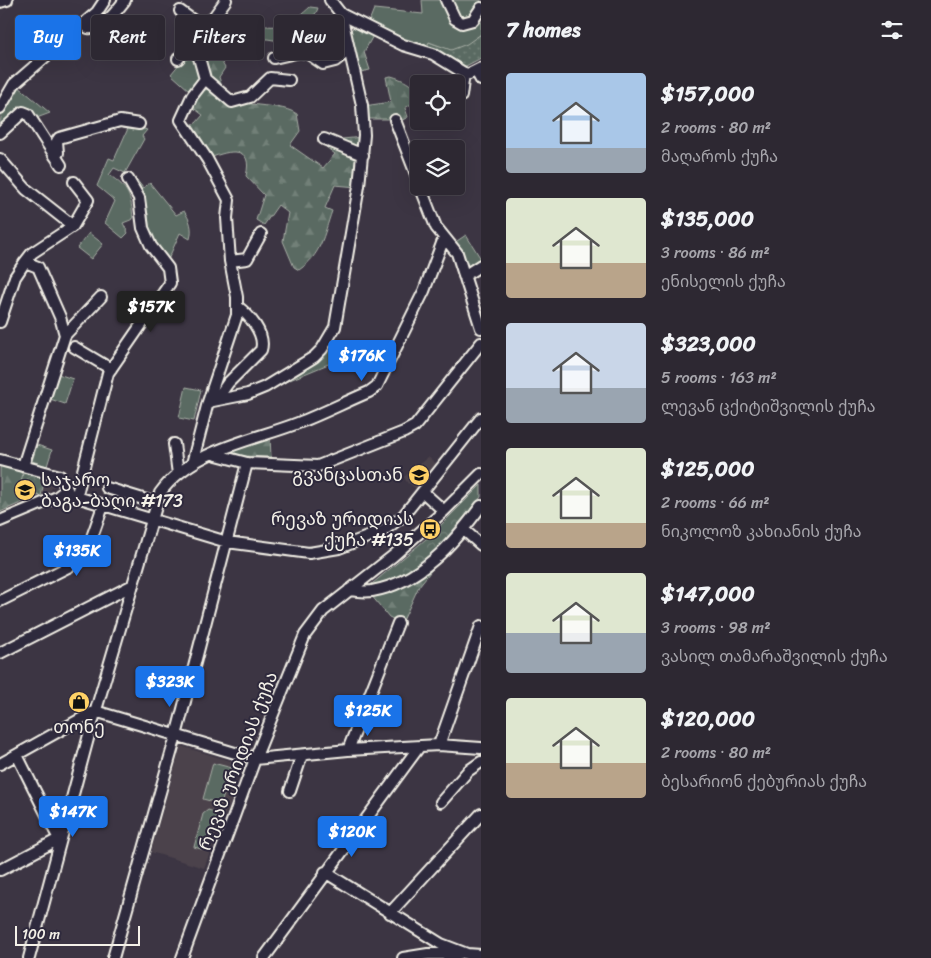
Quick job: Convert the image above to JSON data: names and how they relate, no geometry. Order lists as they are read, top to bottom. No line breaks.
{"streets":{"street":["რევაზ ურიდიას ქუჩა"]},"places":{"school or university":["გვანცასთან","საჯარო ბაგა-ბაღი #173"],"bus stop":["რევაზ ურიდიას ქუჩა #135"],"shop":["თონე"]},"scale_bar":"100 m","page":{"heading":"7 homes","chip":["Buy","Rent","Filters","New"],"list":[{"name":"$157,000","note":"2 rooms · 80 m² · მაღაროს ქუჩა"},{"name":"$135,000","note":"3 rooms · 86 m² · ენისელის ქუჩა"},{"name":"$323,000","note":"5 rooms · 163 m² · ლევან ცქიტიშვილის ქუჩა"},{"name":"$125,000","note":"2 rooms · 66 m² · ნიკოლოზ კახიანის ქუჩა"},{"name":"$147,000","note":"3 rooms · 98 m² · ვასილ თამარაშვილის ქუჩა"},{"name":"$120,000","note":"2 rooms · 80 m² · ბესარიონ ქებურიას ქუჩა"}],"price":["$157K","$176K","$135K","$323K","$125K","$147K","$120K"],"scale":"100 m"}}
